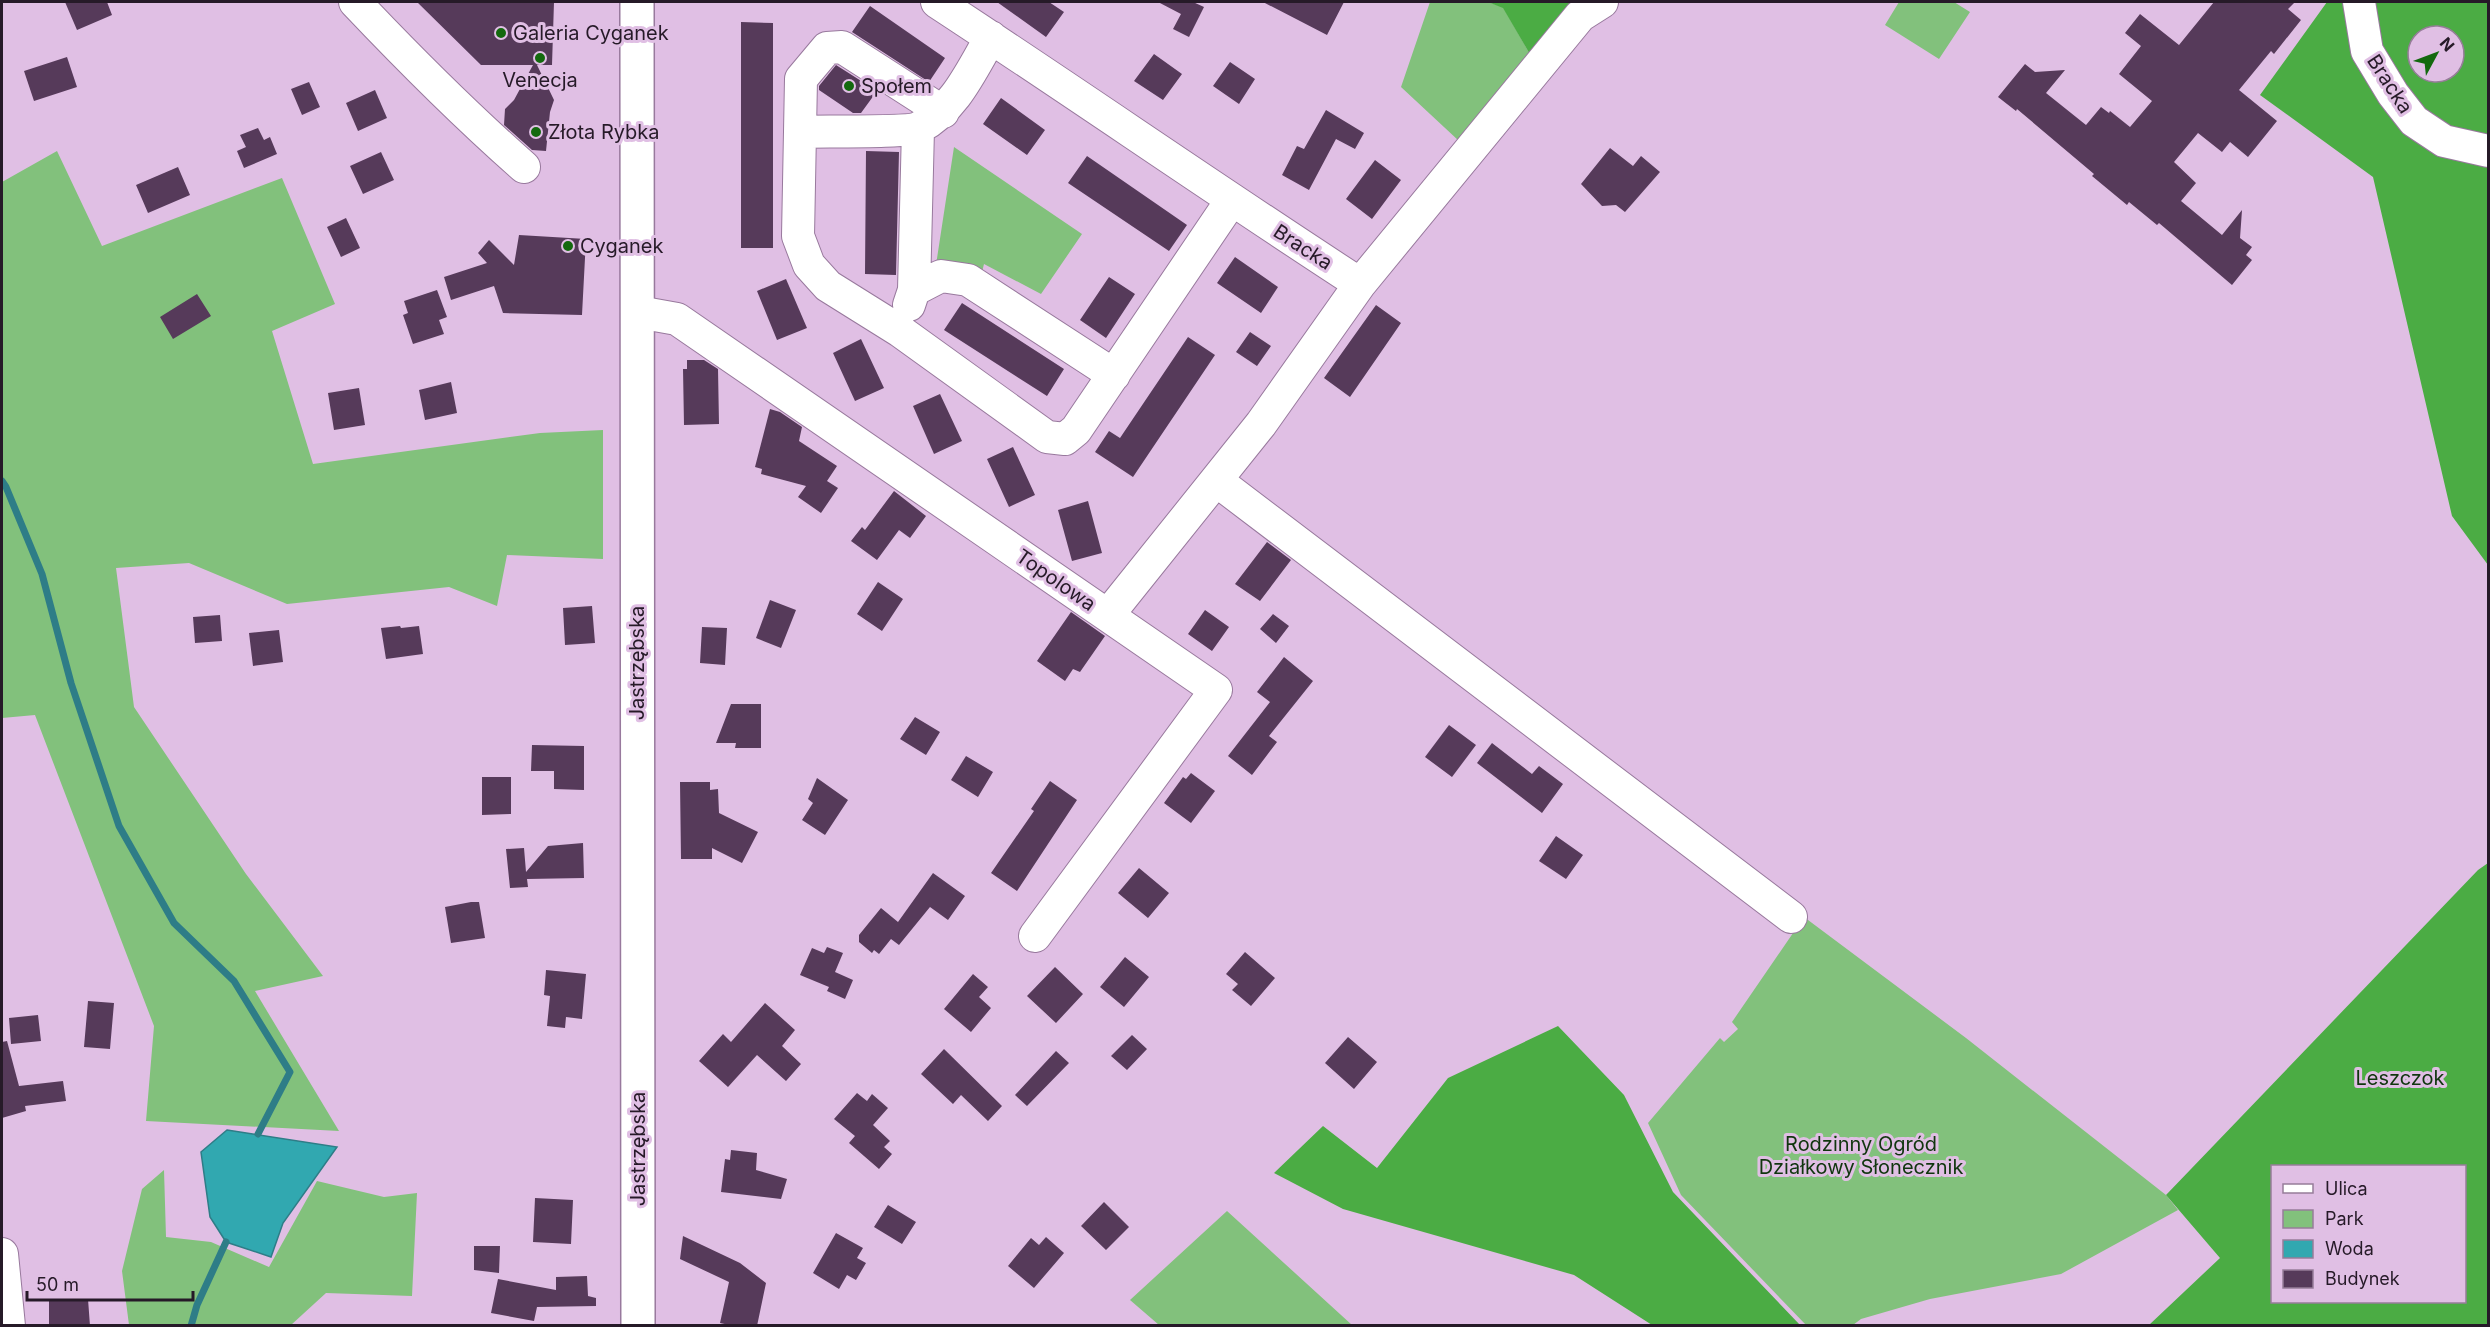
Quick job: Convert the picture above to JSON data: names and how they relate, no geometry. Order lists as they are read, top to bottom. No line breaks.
{"streets":{"main road":["Jastrzębska"],"street":["Bracka","Topolowa"]},"crossings":[["Topolowa","Jastrzębska"]],"parks":["Leszczok","Rodzinny Ogród Działkowy Słonecznik"],"places":["Galeria Cyganek","Venecja","Społem","Złota Rybka","Cyganek"],"legend":["Ulica","Park","Woda","Budynek"],"scale_bar":"50 m","north":"top right"}
